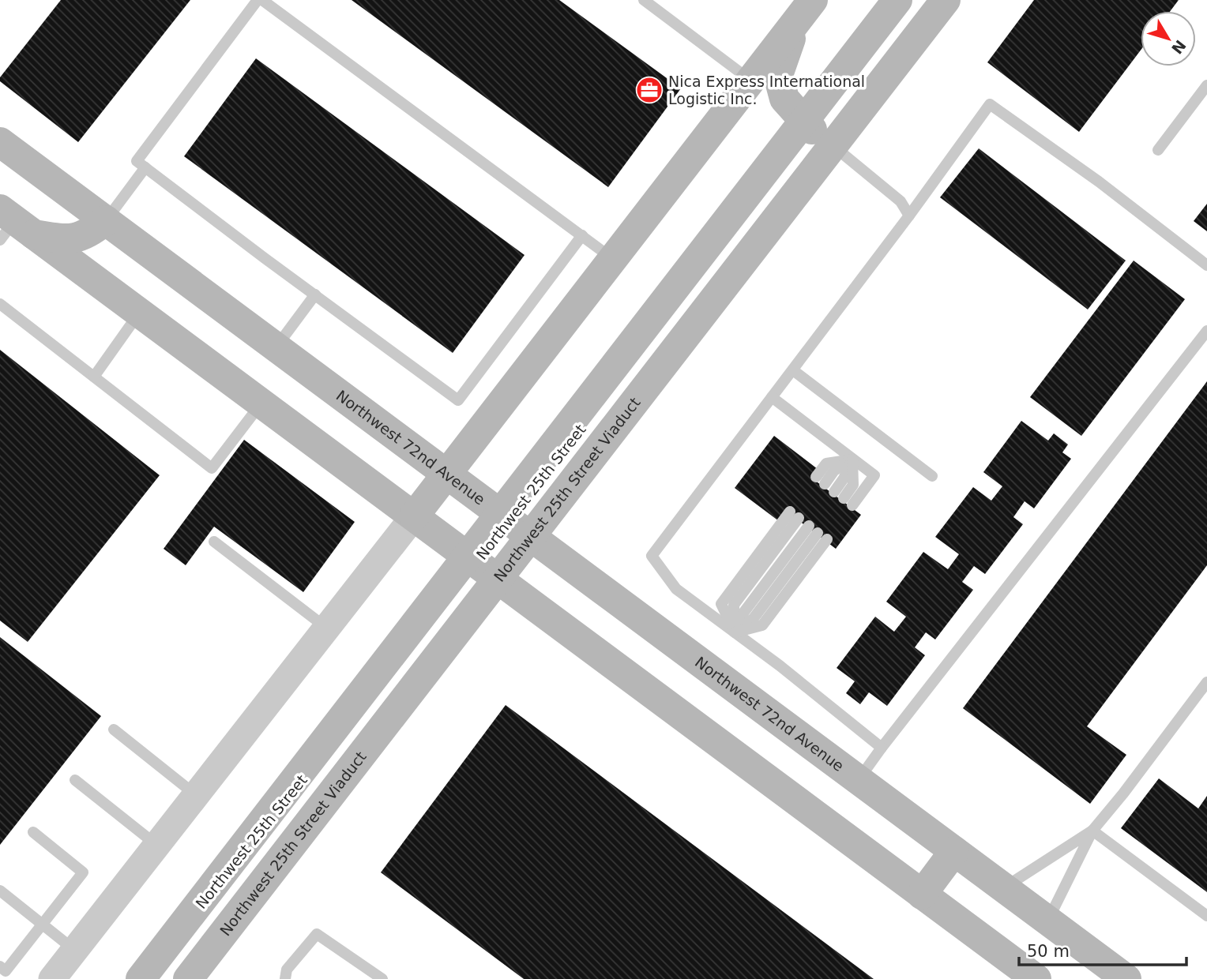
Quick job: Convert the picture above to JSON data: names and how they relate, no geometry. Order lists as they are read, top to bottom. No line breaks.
{"streets":{"main road":["Northwest 72nd Avenue","Northwest 25th Street Viaduct","Northwest 25th Street"]},"crossings":[["Northwest 72nd Avenue","Northwest 25th Street"]],"places":{"office":["Nica Express International Logistic Inc."]},"scale_bar":"50 m","north":"bottom right"}
